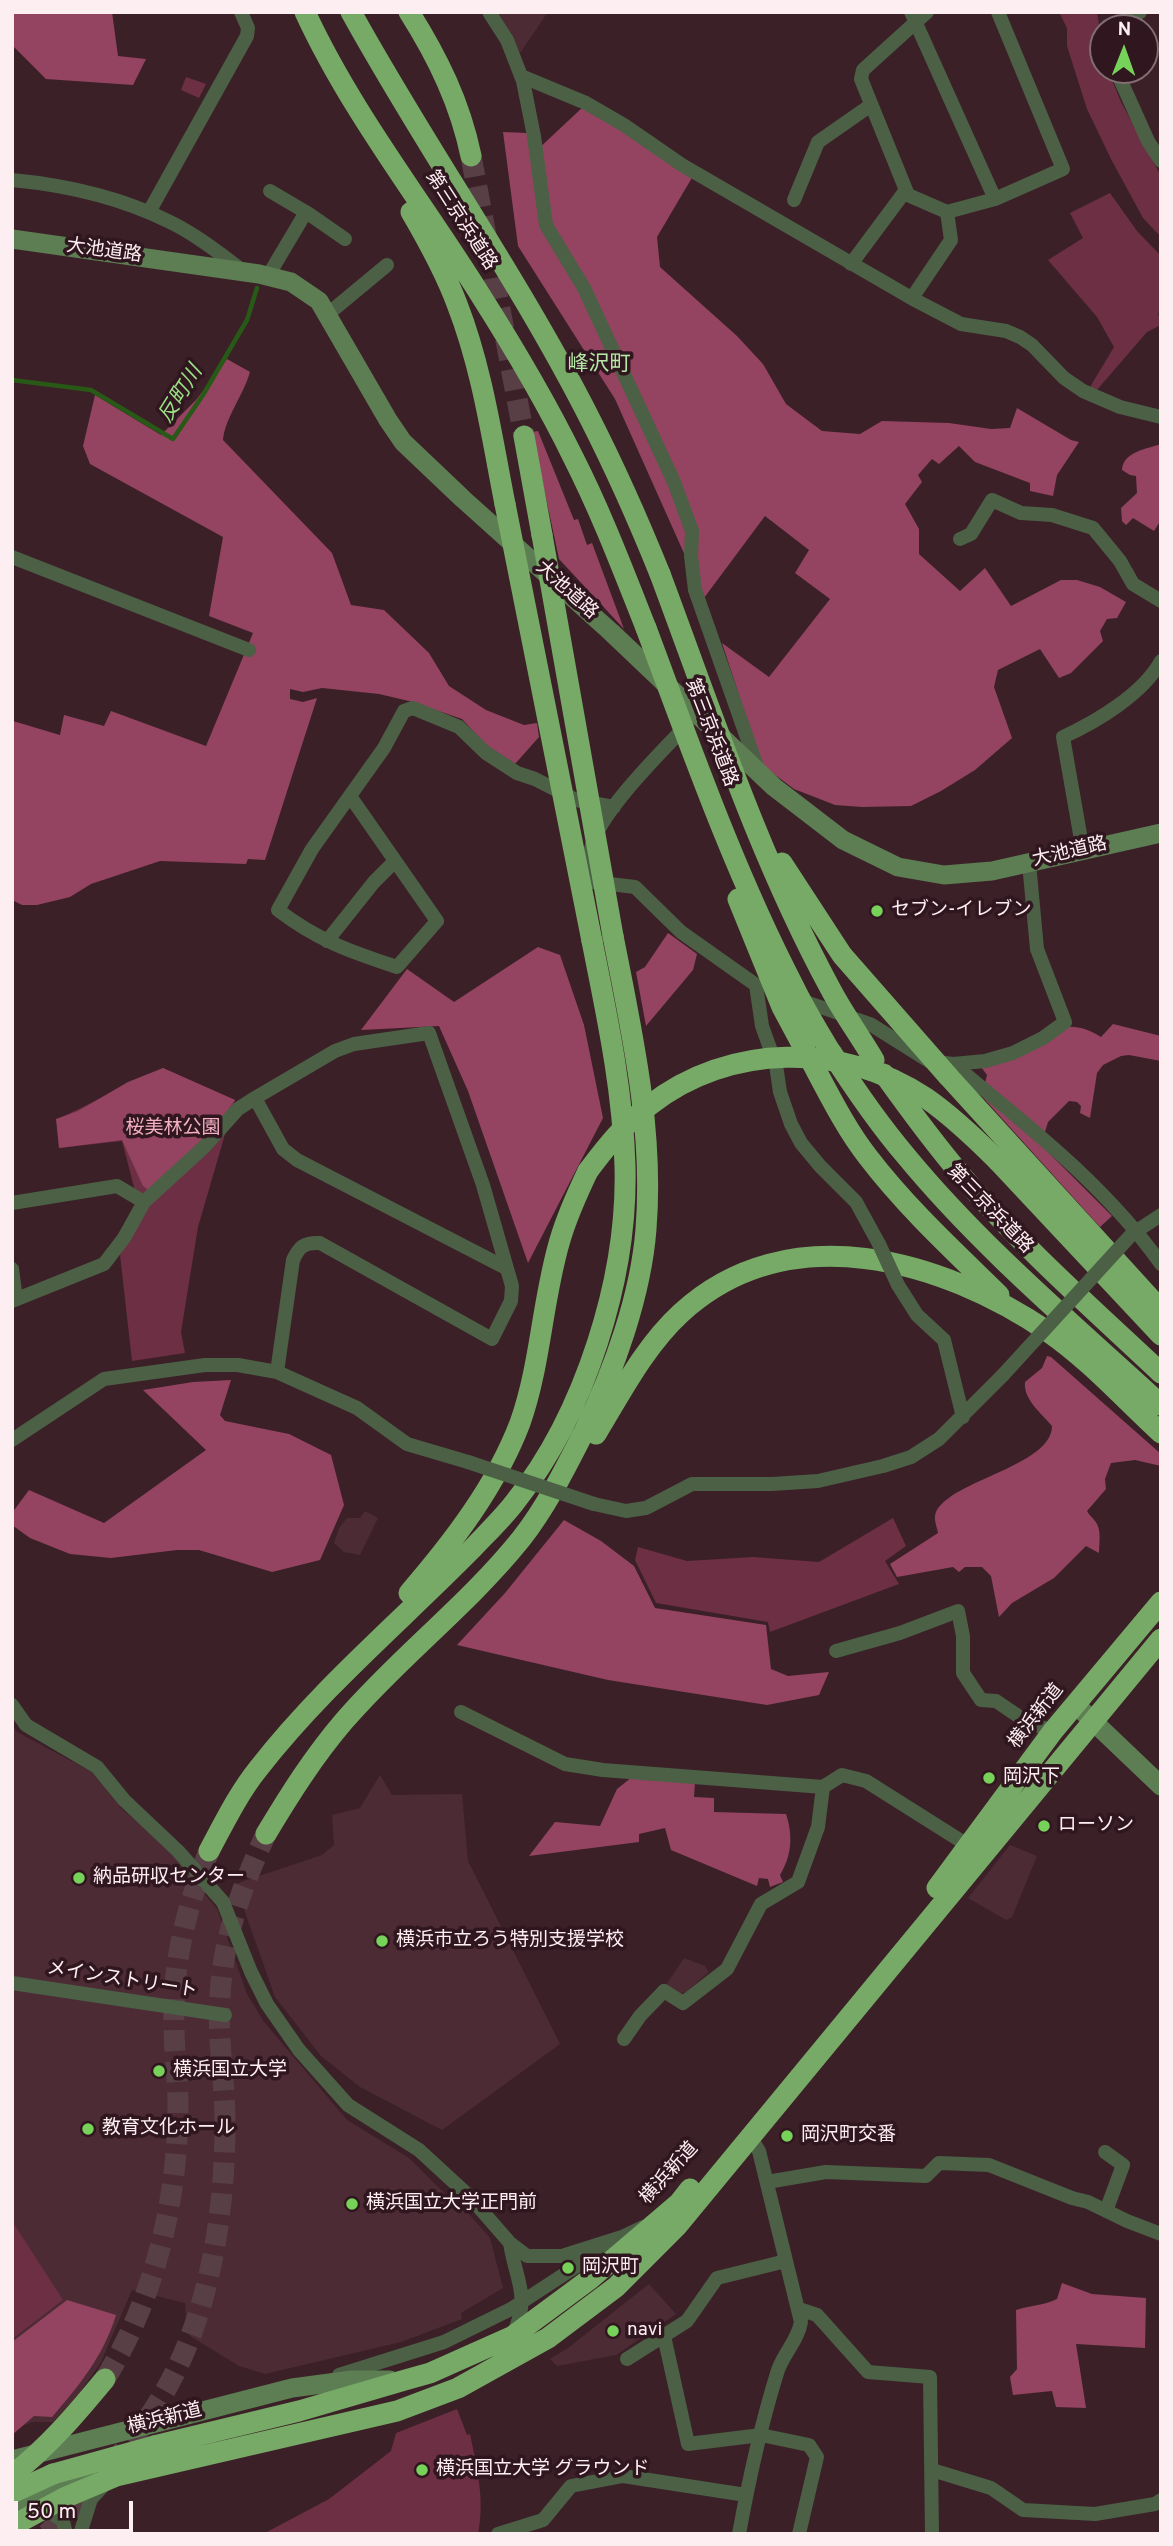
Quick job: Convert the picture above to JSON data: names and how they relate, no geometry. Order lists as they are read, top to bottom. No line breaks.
{"streets":{"highway":["第三京浜道路","横浜新道"],"street":["大池道路","メインストリート"]},"districts":["峰沢町"],"water":["反町川"],"parks":["桜美林公園"],"places":["セブン-イレブン","岡沢下","ローソン","納品研収センター","横浜市立ろう特別支援学校","横浜国立大学","教育文化ホール","岡沢町交番","横浜国立大学正門前","岡沢町","navi","横浜国立大学 グラウンド"],"scale_bar":"50 m","north":"top"}
